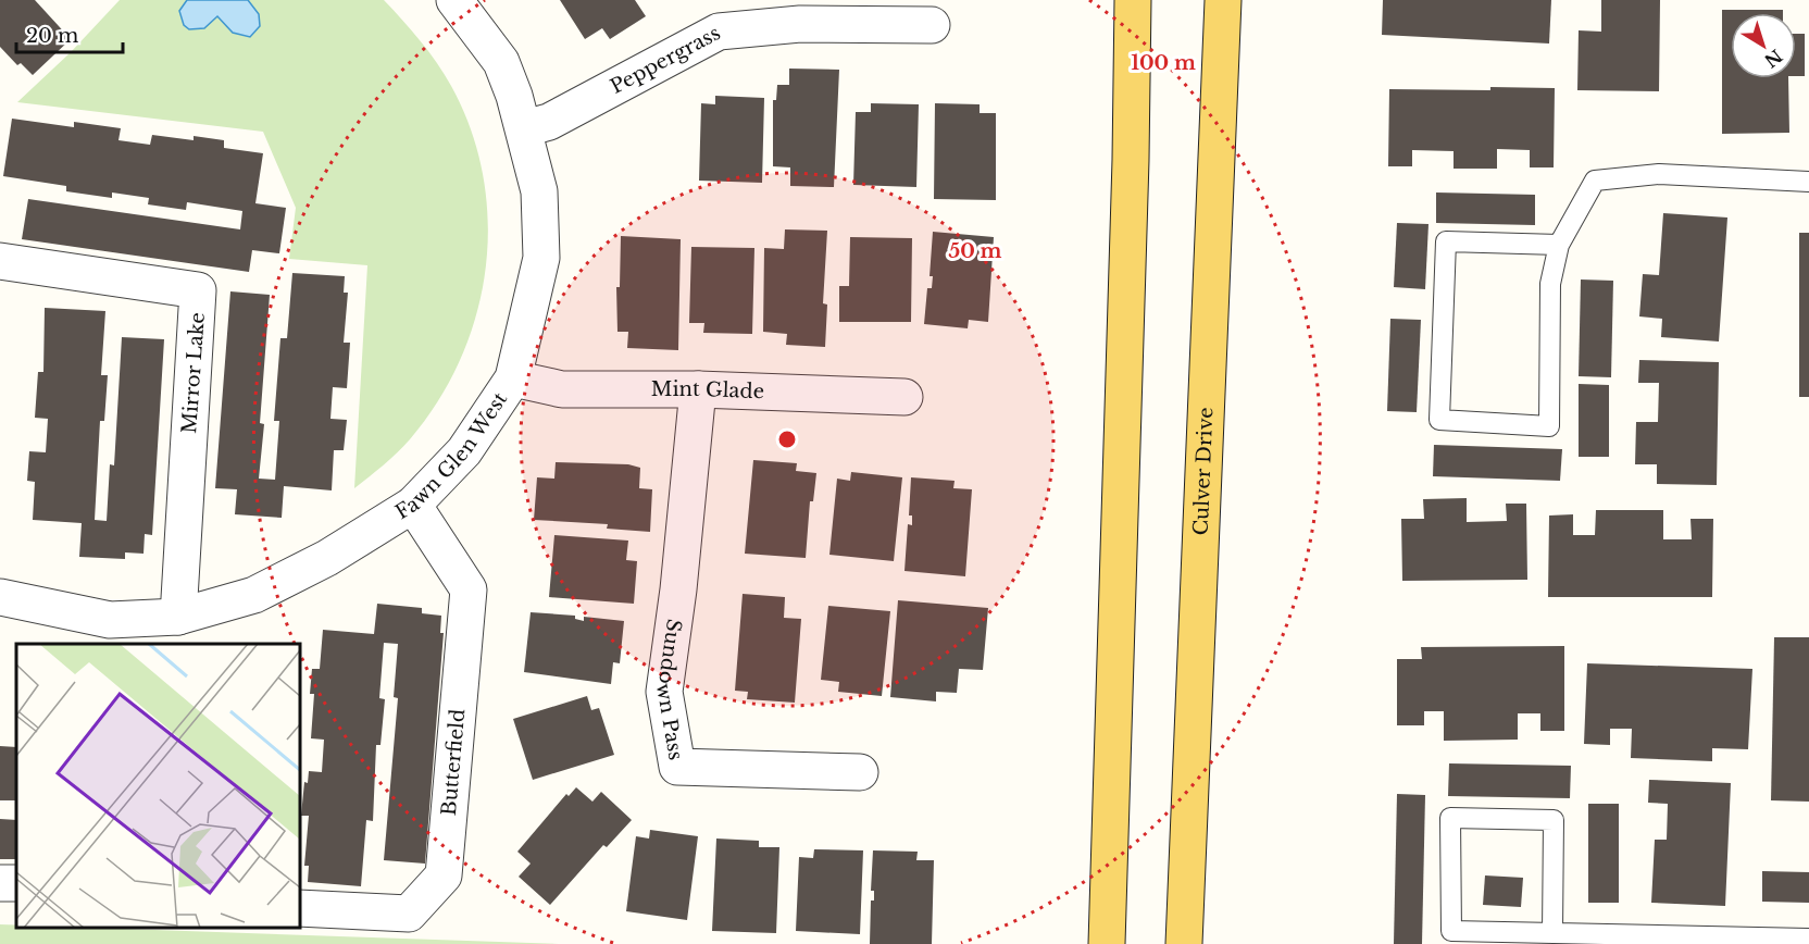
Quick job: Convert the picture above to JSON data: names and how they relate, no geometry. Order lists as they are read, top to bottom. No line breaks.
{"streets":{"main road":["Culver Drive"],"street":["Peppergrass","Mirror Lake","Mint Glade","Fawn Glen West","Sundown Pass","Butterfield"]},"crossings":[["Peppergrass","Fawn Glen West"],["Mirror Lake","Fawn Glen West"],["Mint Glade","Fawn Glen West"],["Mint Glade","Sundown Pass"],["Fawn Glen West","Butterfield"]],"scale_bar":"20 m","north":"bottom right","rings":["100 m","50 m"]}
